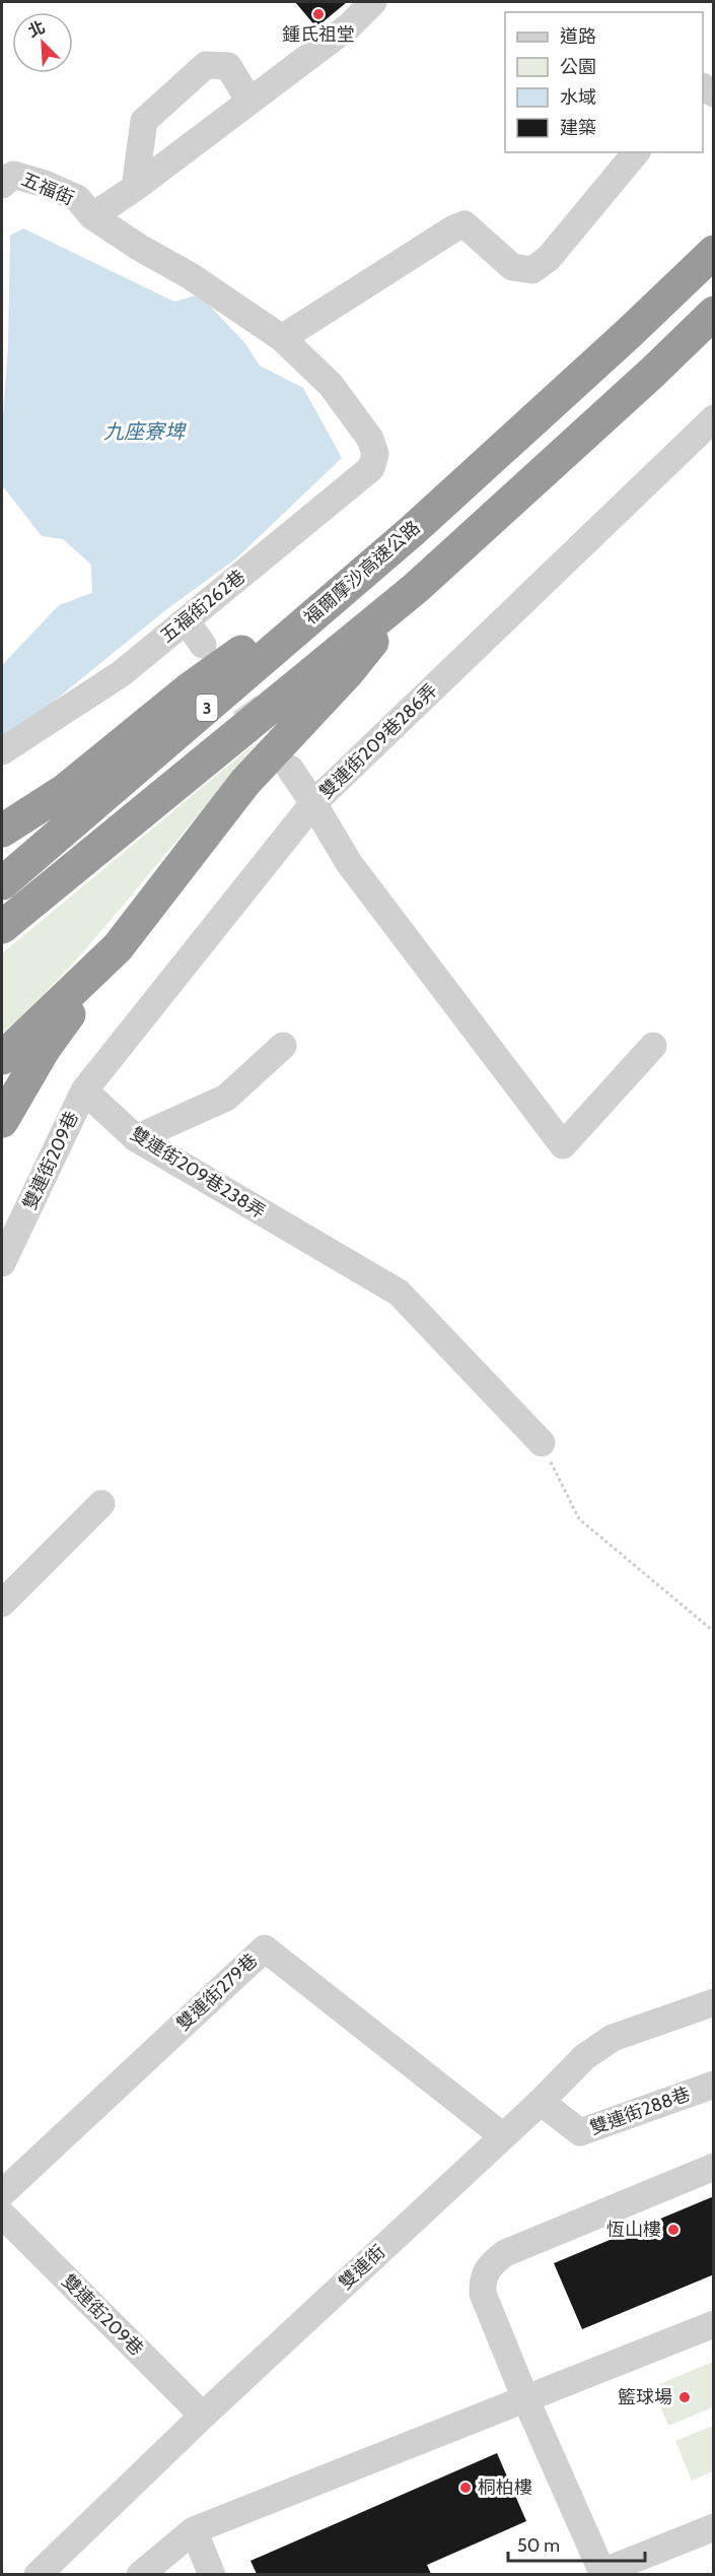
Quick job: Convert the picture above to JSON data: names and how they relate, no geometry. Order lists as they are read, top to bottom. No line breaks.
{"streets":{"highway":["福爾摩沙高速公路","3"],"street":["五福街","五福街262巷","雙連街209巷286弄","雙連街209巷","雙連街209巷238弄","雙連街279巷","雙連街288巷","雙連街"]},"crossings":[["雙連街209巷","雙連街209巷238弄"],["雙連街209巷","雙連街"],["雙連街279巷","雙連街"],["雙連街288巷","雙連街"]],"water":["九座寮埤"],"places":["鍾氏祖堂","恆山樓","籃球場","桐柏樓"],"legend":["道路","公園","水域","建築"],"scale_bar":"50 m","north":"top left"}
